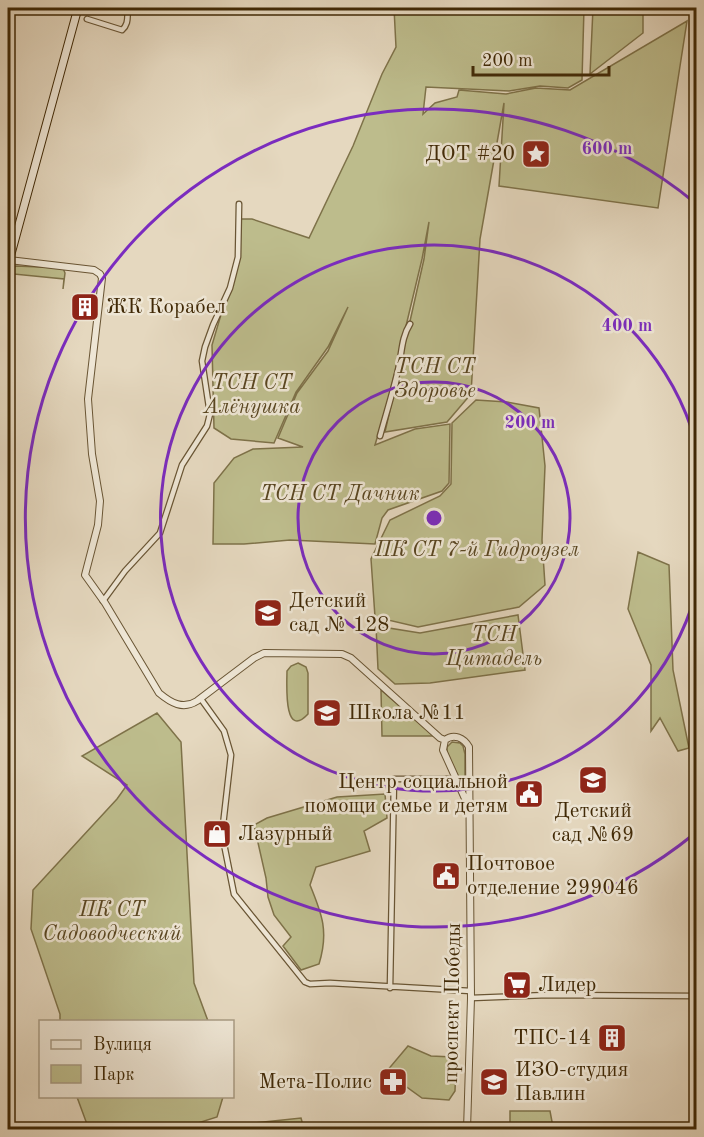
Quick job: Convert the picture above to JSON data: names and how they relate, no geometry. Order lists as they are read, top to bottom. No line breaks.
{"streets":{"street":["проспект Победы"]},"parks":["ТСН СТ Здоровье","ТСН СТ Алёнушка","ТСН СТ Дачник","ПК СТ 7-й Гидроузел","ТСН Цитадель","ПК СТ Садоводческий"],"places":{"place":["ДОТ #20"],"building":["ЖК Корабел","ТПС-14"],"school or university":["Детский сад № 128","Школа №11","Детский сад №69","ИЗО-студия Павлин"],"public building":["Центр социальной помощи семье и детям","Почтовое отделение 299046"],"shop":["Лазурный"],"supermarket":["Лидер"],"pharmacy":["Мета-Полис"]},"legend":["Вулиця","Парк"],"scale_bar":"200 m","rings":["600 m","400 m","200 m"]}
